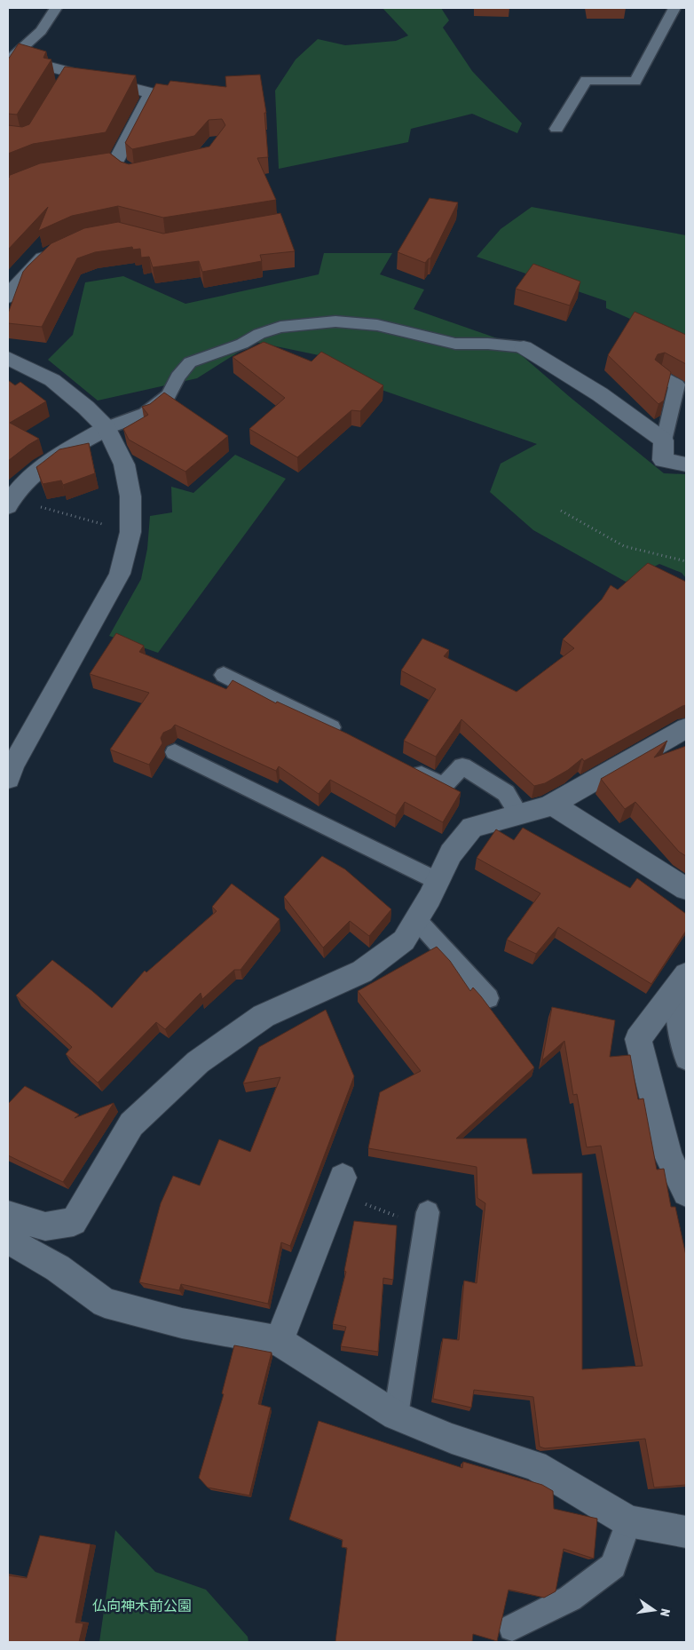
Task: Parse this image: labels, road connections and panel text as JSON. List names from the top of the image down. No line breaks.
{"parks":["仏向神木前公園"],"north":"right"}
